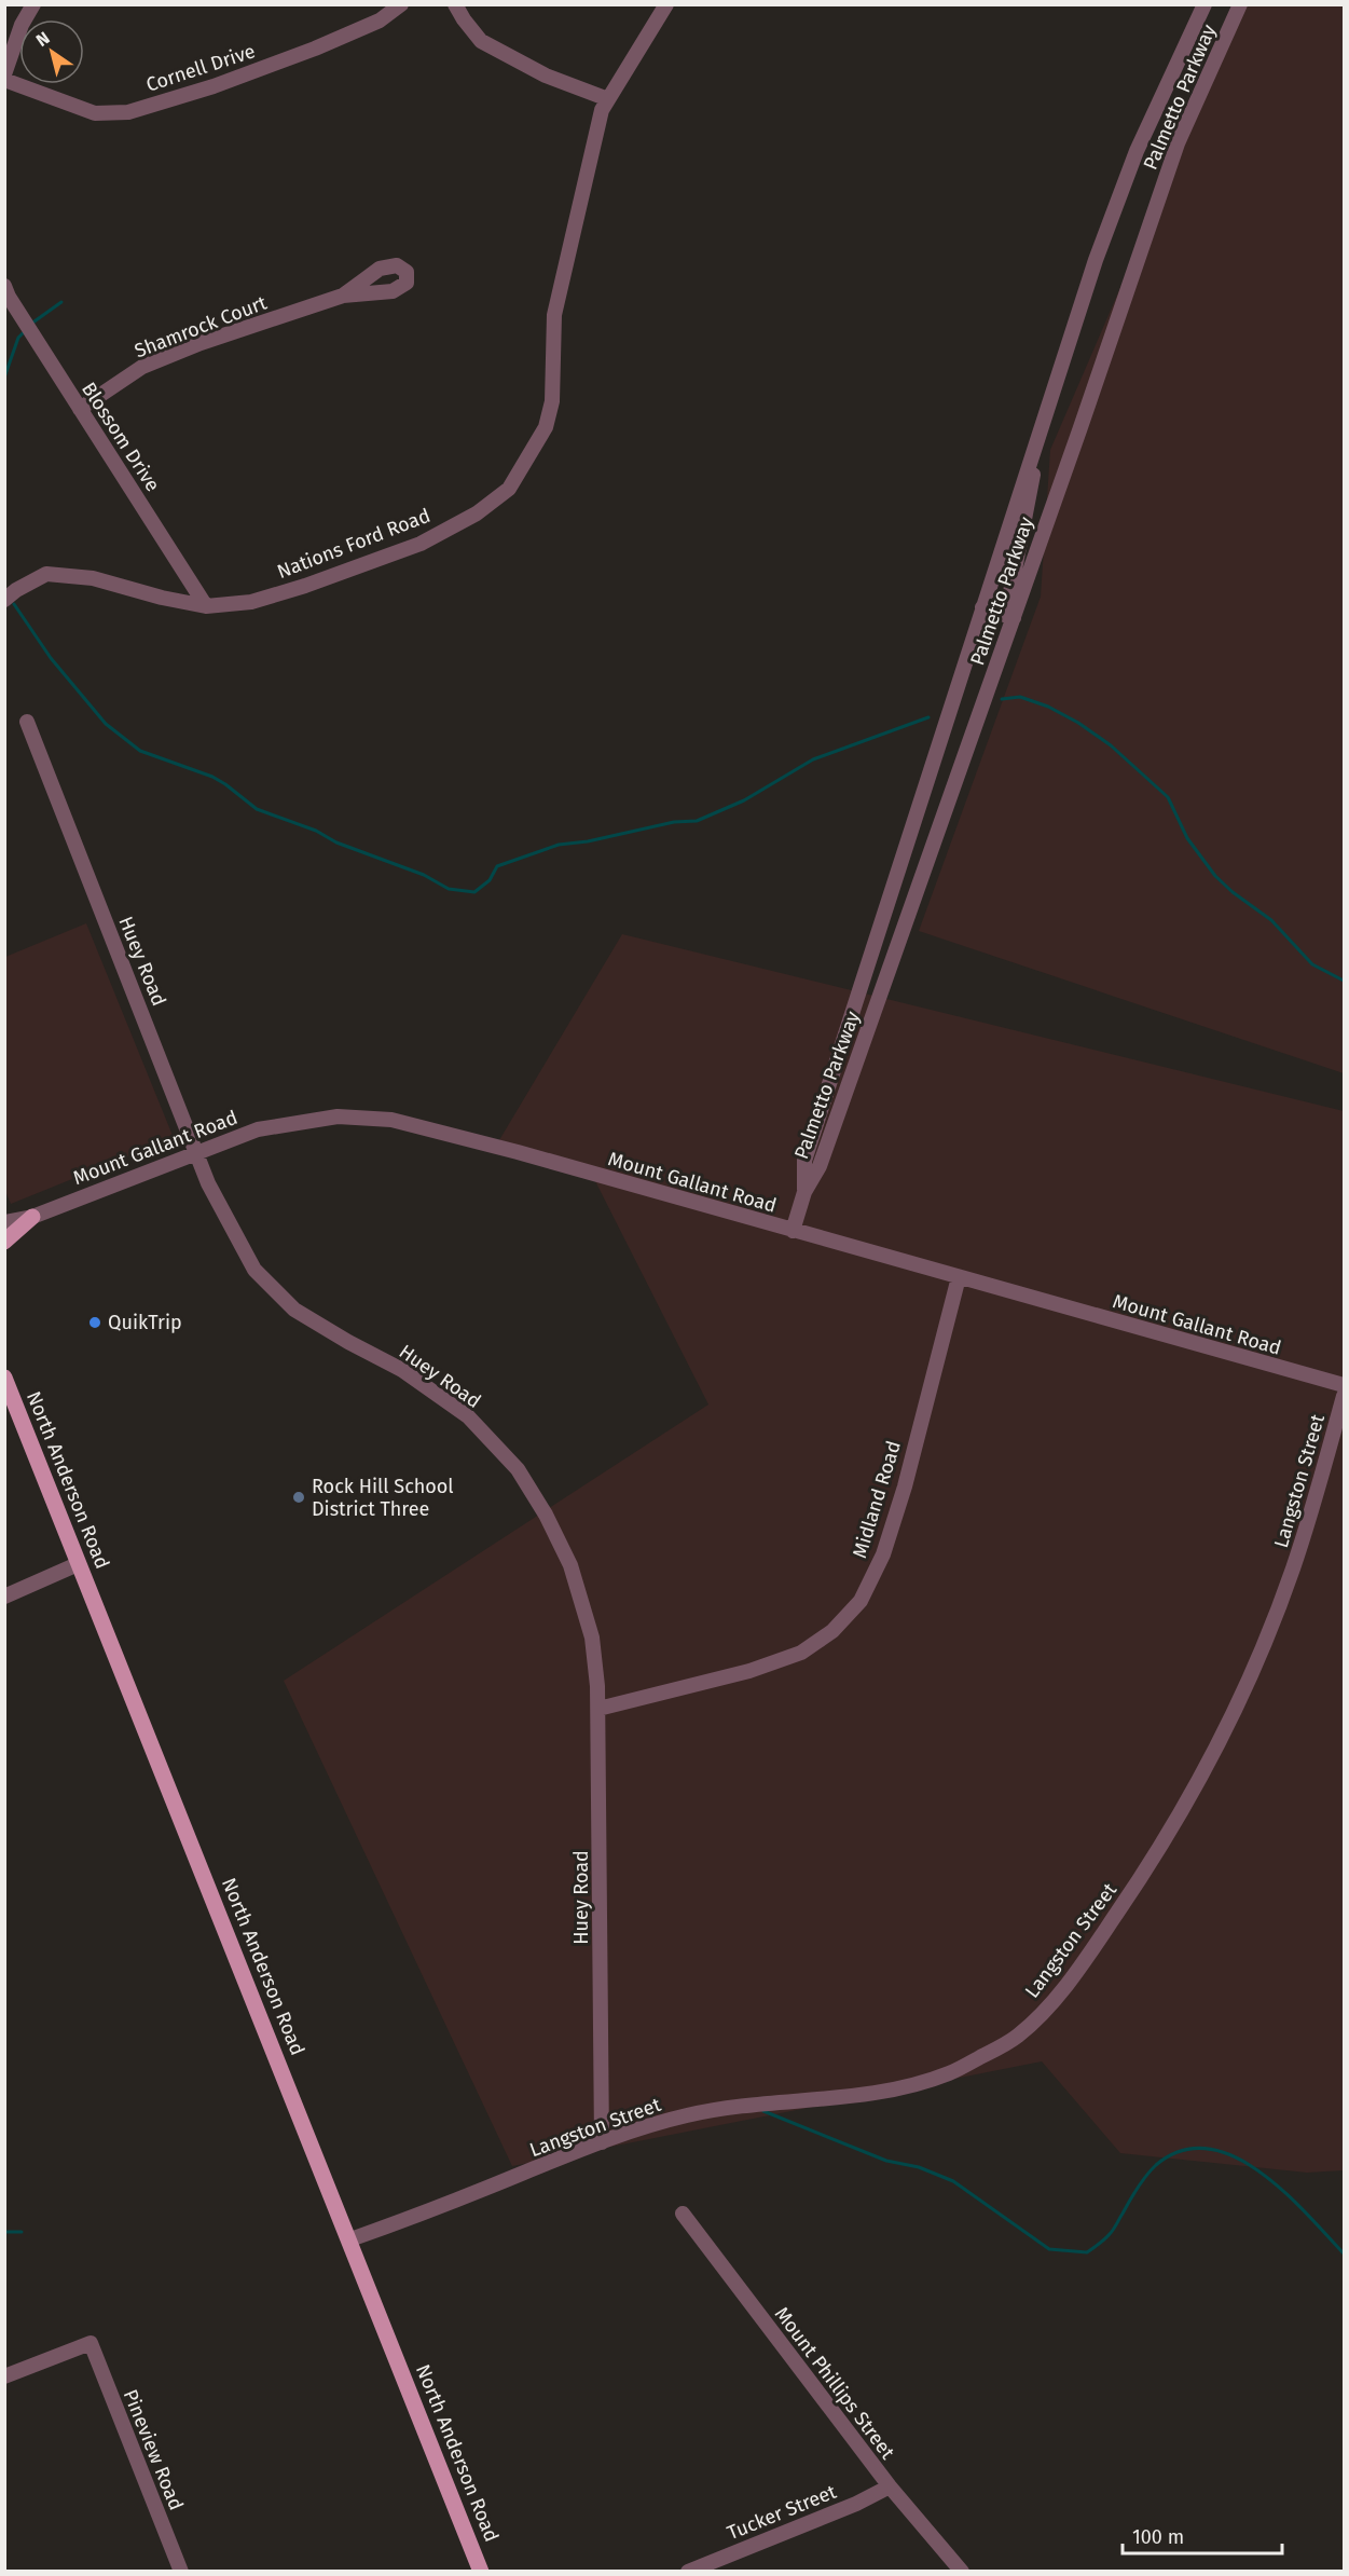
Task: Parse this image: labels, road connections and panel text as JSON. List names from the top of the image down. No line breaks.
{"streets":{"main road":["North Anderson Road"],"street":["Cornell Drive","Palmetto Parkway","Shamrock Court","Blossom Drive","Nations Ford Road","Huey Road","Mount Gallant Road","Langston Street","Midland Road","Mount Phillips Street","Pineview Road","Tucker Street"]},"crossings":[["Palmetto Parkway","Mount Gallant Road"],["Shamrock Court","Blossom Drive"],["Blossom Drive","Nations Ford Road"],["Huey Road","Mount Gallant Road"],["Huey Road","Langston Street"],["Huey Road","Midland Road"],["Mount Gallant Road","Midland Road"],["North Anderson Road","Langston Street"],["Mount Phillips Street","Tucker Street"]],"places":["QuikTrip","Rock Hill School District Three"],"scale_bar":"100 m","north":"top left"}
